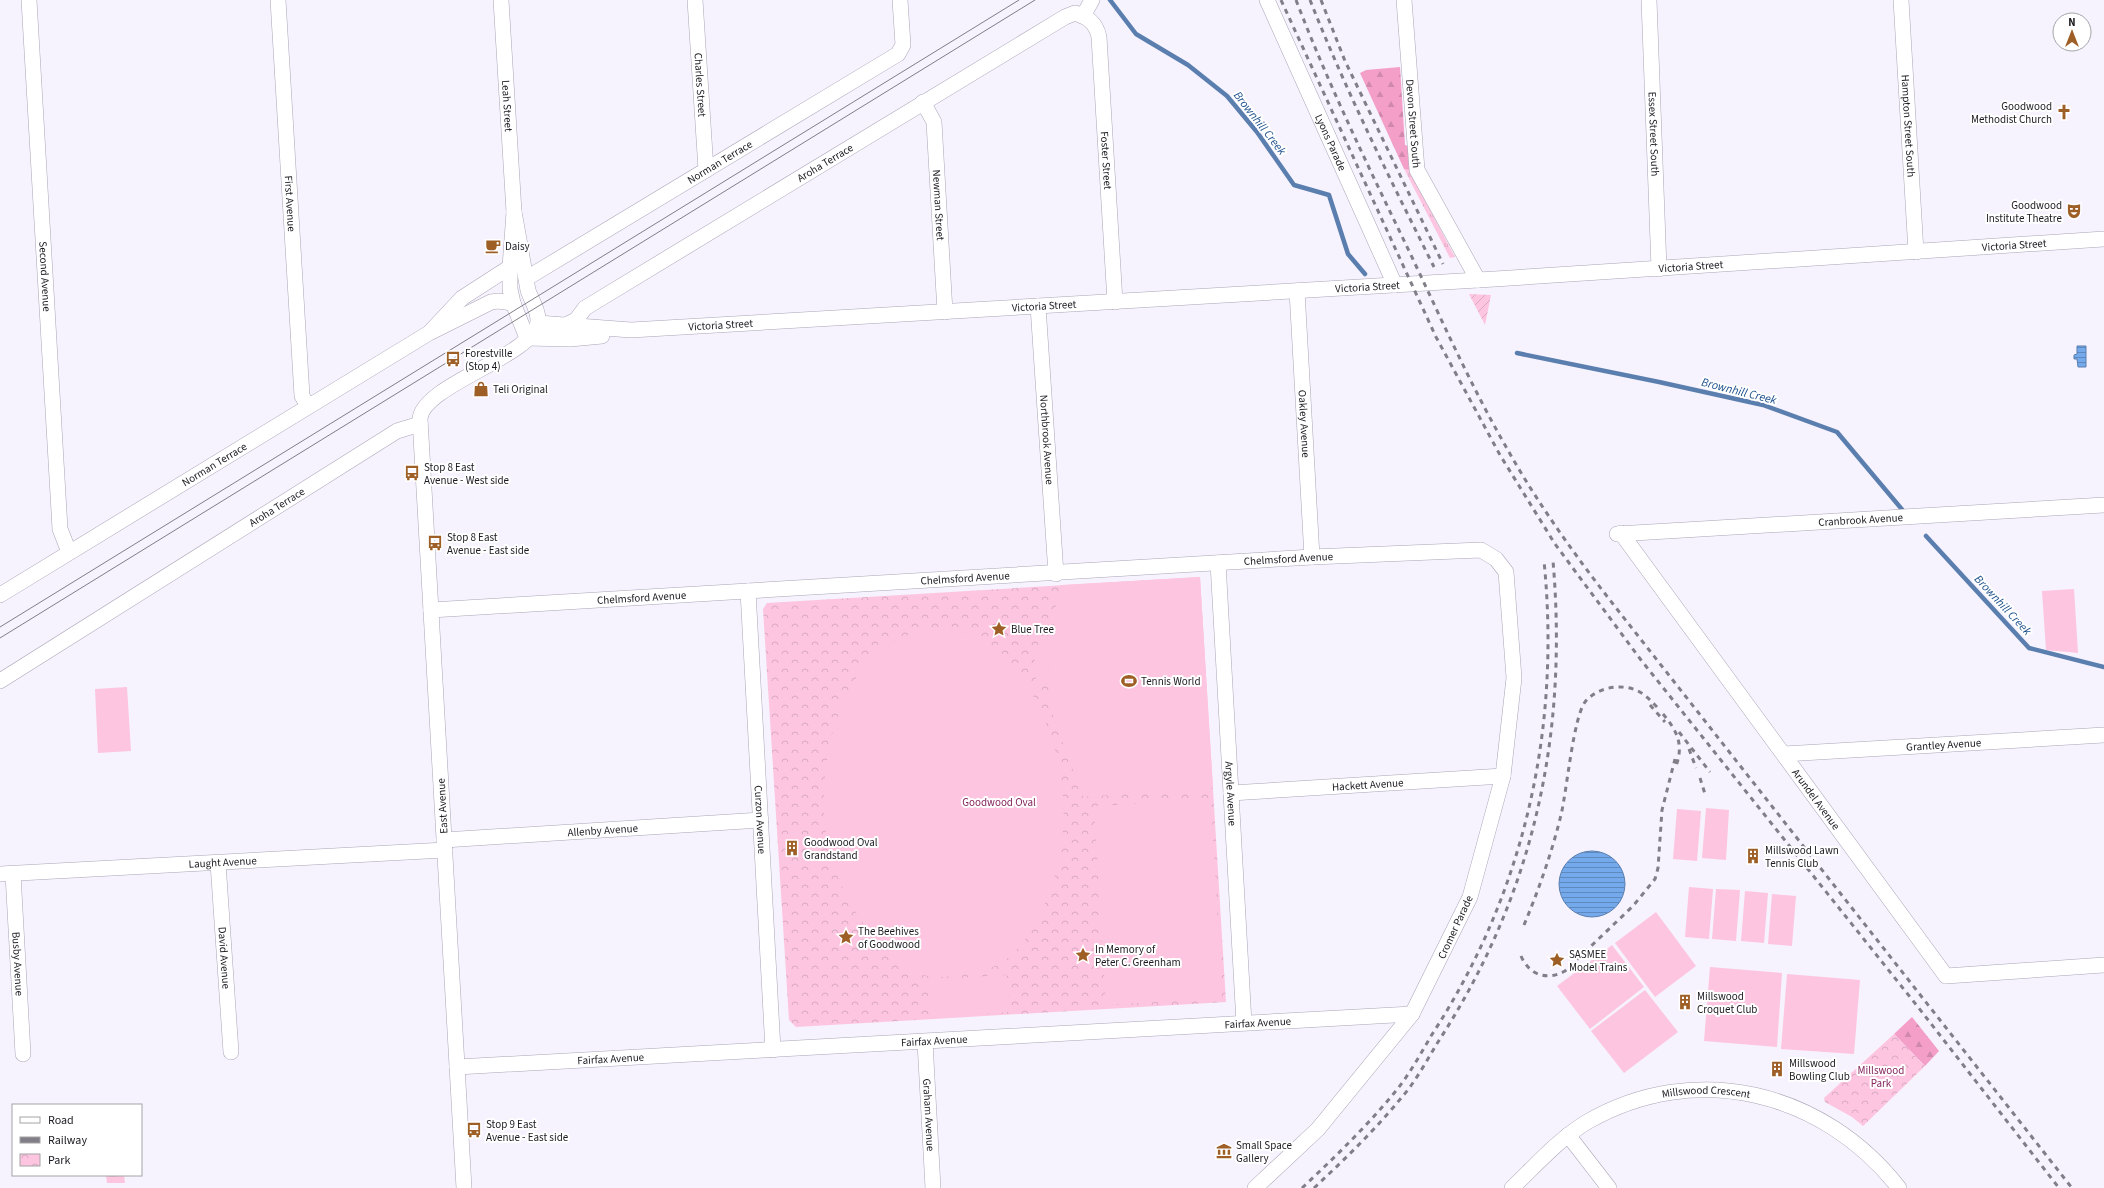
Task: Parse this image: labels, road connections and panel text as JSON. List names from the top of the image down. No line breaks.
{"streets":{"street":["Charles Street","Leah Street","Devon Street South","Hampton Street South","Essex Street South","Lyons Parade","Foster Street","Norman Terrace","Aroha Terrace","First Avenue","Newman Street","Victoria Street","Second Avenue","Oakley Avenue","Northbrook Avenue","Cranbrook Avenue","Chelmsford Avenue","Grantley Avenue","Hackett Avenue","Argyle Avenue","Arundel Avenue","East Avenue","Curzon Avenue","Allenby Avenue","Laught Avenue","Cromer Parade","David Avenue","Busby Avenue","Fairfax Avenue","Millswood Crescent","Graham Avenue"]},"crossings":[["Charles Street","Norman Terrace"],["Leah Street","Norman Terrace"],["Leah Street","Victoria Street"],["Devon Street South","Victoria Street"],["Hampton Street South","Victoria Street"],["Essex Street South","Victoria Street"],["Lyons Parade","Victoria Street"],["Foster Street","Aroha Terrace"],["Foster Street","Victoria Street"],["Norman Terrace","First Avenue"],["Norman Terrace","Second Avenue"],["Aroha Terrace","Newman Street"],["Aroha Terrace","Victoria Street"],["Aroha Terrace","East Avenue"],["Newman Street","Victoria Street"],["Victoria Street","Oakley Avenue"],["Victoria Street","Northbrook Avenue"],["Oakley Avenue","Chelmsford Avenue"],["Northbrook Avenue","Chelmsford Avenue"],["Cranbrook Avenue","Arundel Avenue"],["Chelmsford Avenue","Argyle Avenue"],["Chelmsford Avenue","East Avenue"],["Chelmsford Avenue","Curzon Avenue"],["Chelmsford Avenue","Cromer Parade"],["Grantley Avenue","Arundel Avenue"],["Hackett Avenue","Argyle Avenue"],["Hackett Avenue","Cromer Parade"],["Argyle Avenue","Fairfax Avenue"],["East Avenue","Allenby Avenue"],["East Avenue","Laught Avenue"],["East Avenue","Fairfax Avenue"],["Curzon Avenue","Allenby Avenue"],["Curzon Avenue","Fairfax Avenue"],["Allenby Avenue","Laught Avenue"],["Laught Avenue","David Avenue"],["Laught Avenue","Busby Avenue"],["Cromer Parade","Fairfax Avenue"],["Fairfax Avenue","Graham Avenue"]],"water":["Brownhill Creek"],"parks":["Goodwood Oval","Millswood Park"],"places":{"church":["Goodwood Methodist Church"],"theatre":["Goodwood Institute Theatre"],"cafe":["Daisy"],"bus stop":["Forestville (Stop 4)","Stop 8 East Avenue - West side","Stop 8 East Avenue - East side","Stop 9 East Avenue - East side"],"shop":["Teli Original"],"place":["Blue Tree","The Beehives of Goodwood","In Memory of Peter C. Greenham","SASMEE Model Trains"],"sports":["Tennis World"],"building":["Goodwood Oval Grandstand","Millswood Lawn Tennis Club","Millswood Croquet Club","Millswood Bowling Club"],"museum":["Small Space Gallery"]},"legend":["Road","Railway","Park"],"north":"top"}
